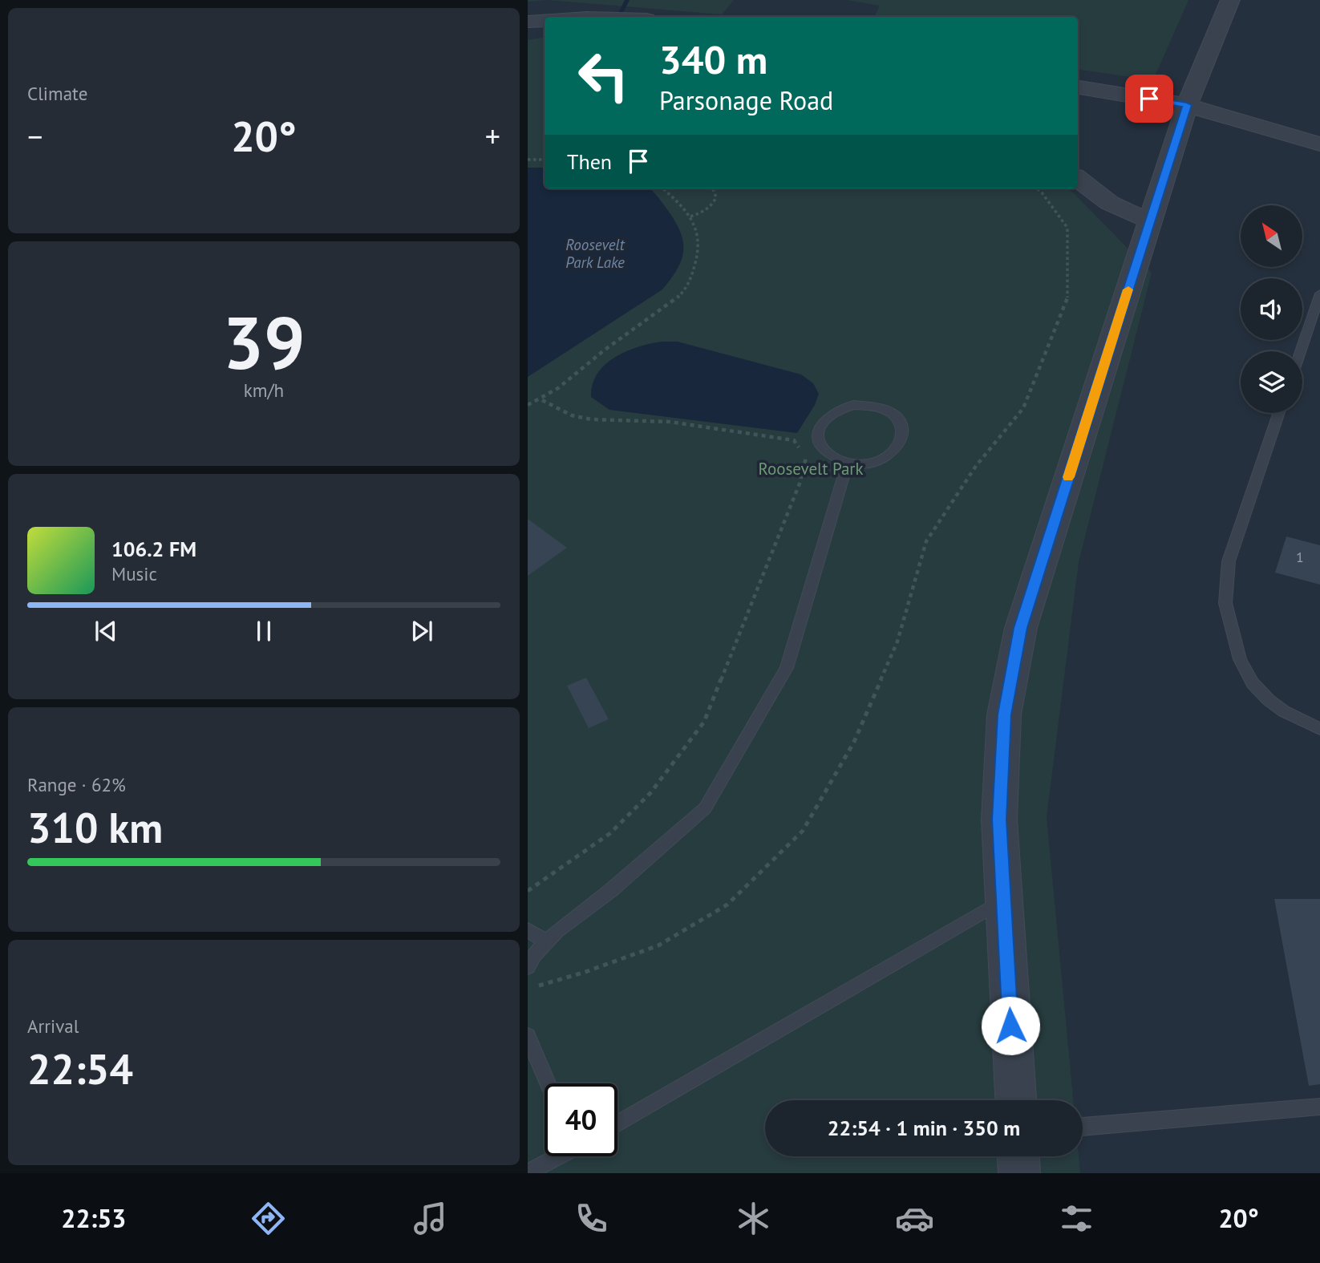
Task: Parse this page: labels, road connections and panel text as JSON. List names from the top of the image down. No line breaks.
{"water":["Roosevelt Park Lake"],"parks":["Roosevelt Park"],"house_numbers":["1"],"north":"top left","page":{"tile":["Climate",["39","km/h"],["Range · 62%","310 km"],["Arrival","22:54"]],"turn":["340 m","Parsonage Road"],"heat":["−","20°","+"],"then":"Then","song":["106.2 FM","Music"],"limit":"40","trip":"22:54 · 1 min · 350 m","tabs":["22:53","20°"]}}
